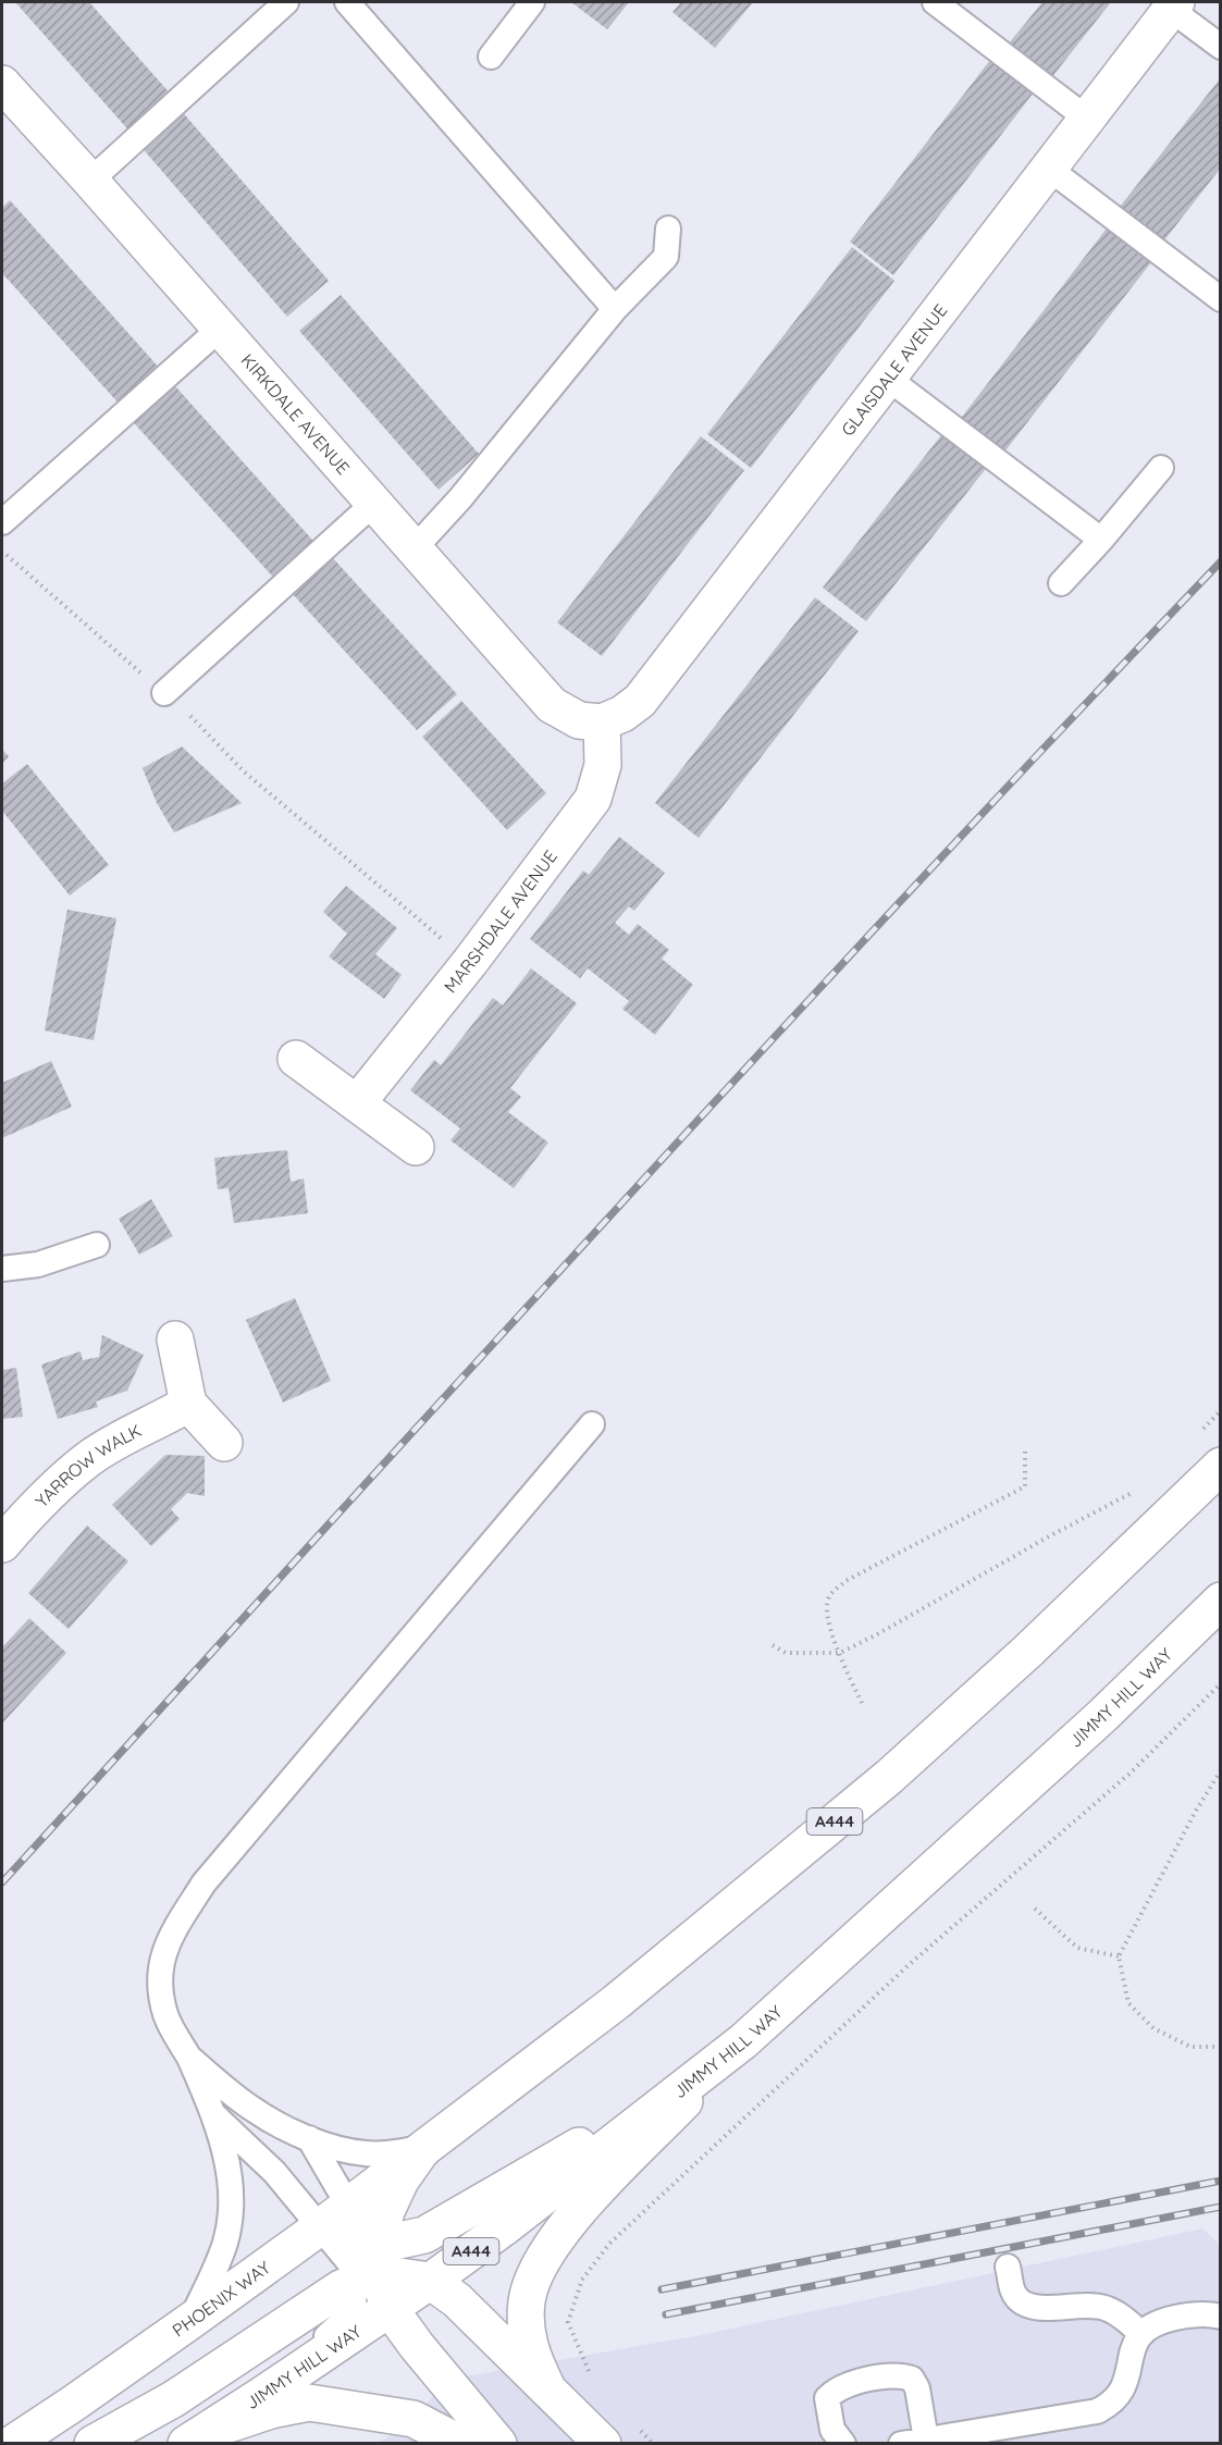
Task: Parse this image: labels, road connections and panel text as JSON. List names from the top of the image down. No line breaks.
{"streets":{"main road":["GLAISDALE AVENUE","KIRKDALE AVENUE","MARSHDALE AVENUE","YARROW WALK","JIMMY HILL WAY","A444","PHOENIX WAY"]},"crossings":[["GLAISDALE AVENUE","KIRKDALE AVENUE"],["GLAISDALE AVENUE","MARSHDALE AVENUE"],["KIRKDALE AVENUE","MARSHDALE AVENUE"],["A444","PHOENIX WAY"]]}
